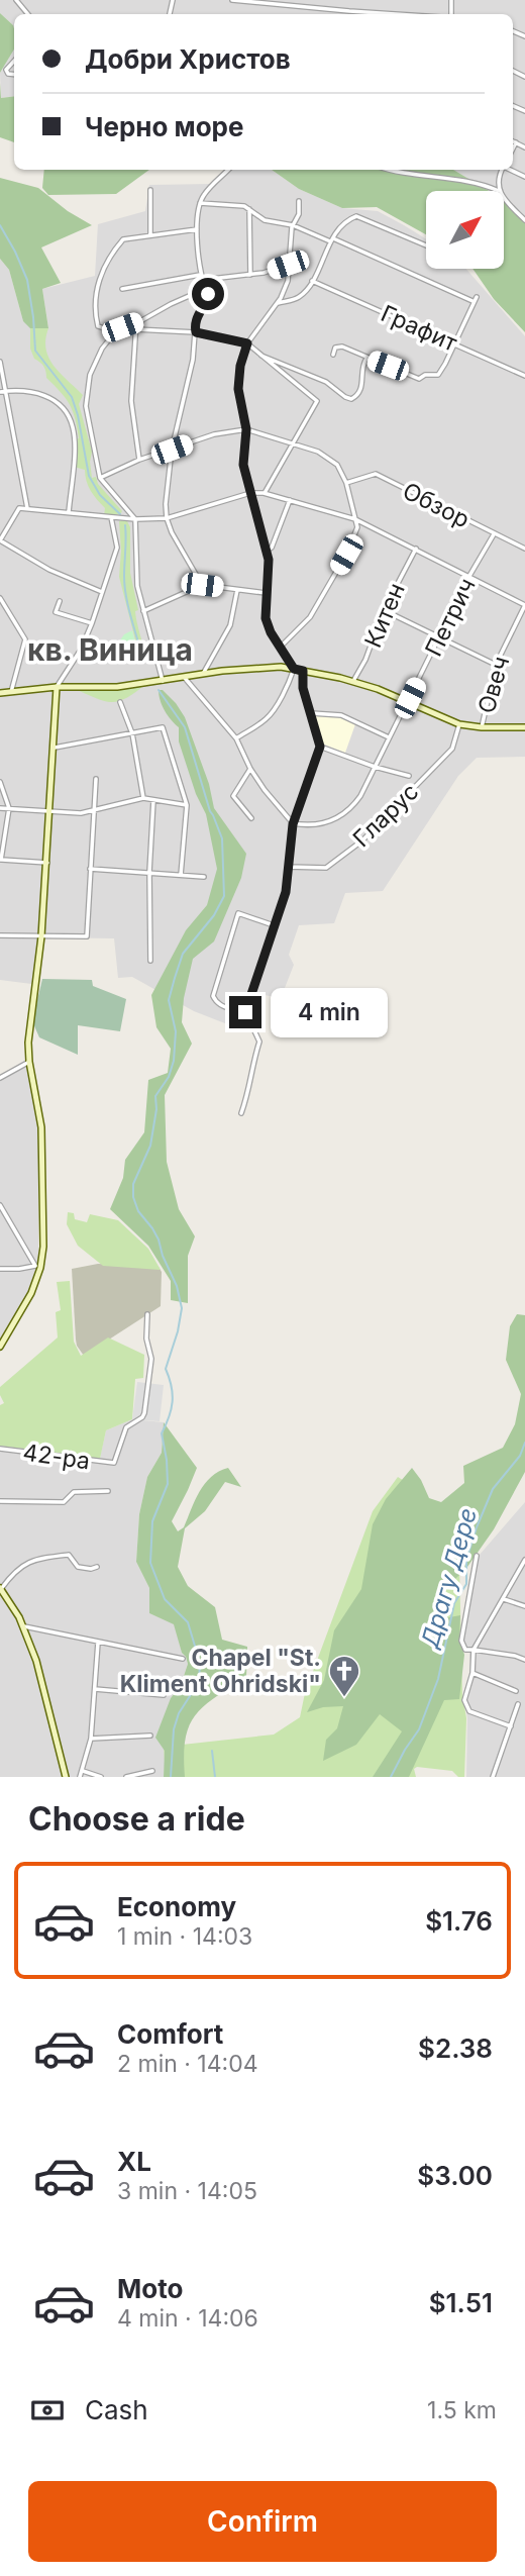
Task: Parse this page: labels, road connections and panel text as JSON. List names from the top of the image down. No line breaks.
{"streets":{"street":["Графит","Обзор","Китен","Петрич","Овеч","Гларус","42-ра"]},"crossings":[["Обзор","Петрич"]],"districts":["кв. Виница"],"water":["Драгу Дере"],"places":{"church":["Chapel \"St. Kliment Ohridski\""]},"north":"top right","page":{"banner":["Добри Христов","Черно море"],"bubble":"4 min","heading":"Choose a ride","list":[{"name":"Economy","note":"1 min · 14:03","value":"$1.76"},{"name":"Comfort","note":"2 min · 14:04","value":"$2.38"},{"name":"XL","note":"3 min · 14:05","value":"$3.00"},{"name":"Moto","note":"4 min · 14:06","value":"$1.51"}],"pay":["Cash","1.5 km"],"buttons":"Confirm"}}
